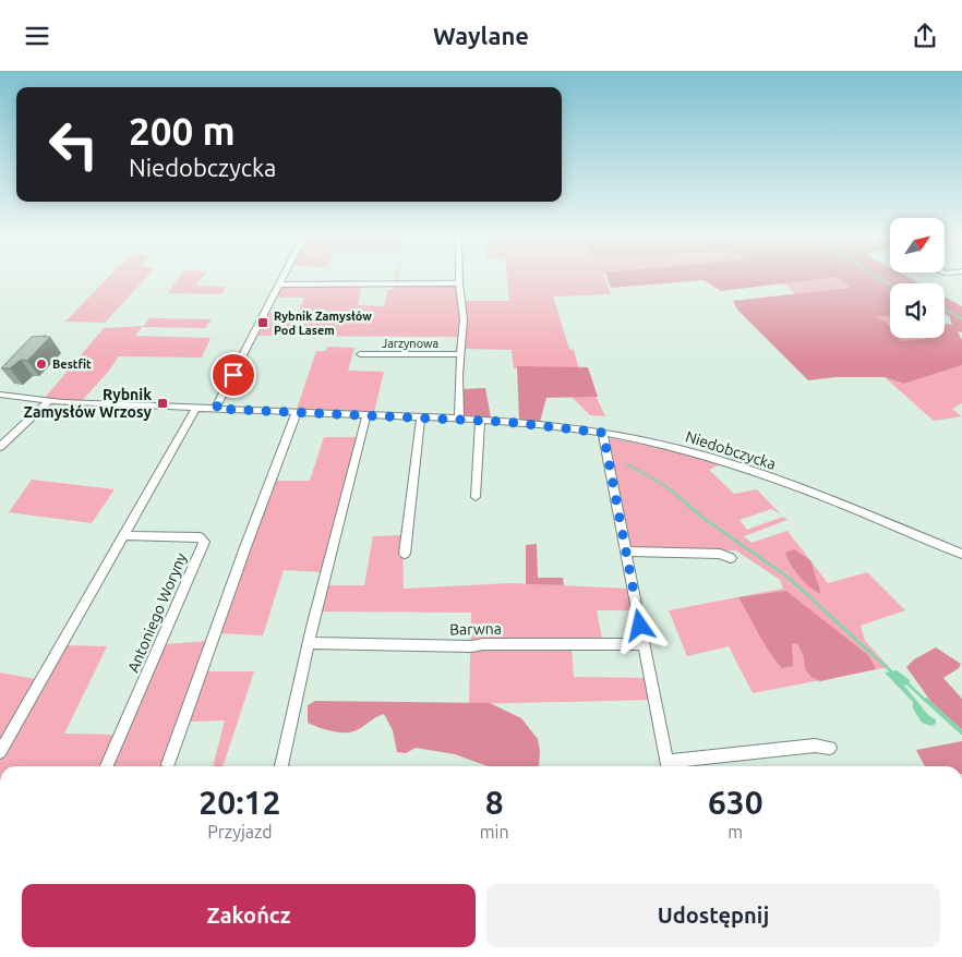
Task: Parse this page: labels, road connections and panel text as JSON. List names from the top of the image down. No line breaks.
{"streets":{"street":["Jarzynowa","Niedobczycka","Antoniego Woryny","Barwna"]},"crossings":[["Jarzynowa","Niedobczycka"]],"places":{"transit":["Rybnik Zamysłów Pod Lasem","Rybnik Zamysłów Wrzosy"],"other":["Bestfit"]},"north":"top right","page":{"header":"Waylane","turn":["200 m","Niedobczycka"],"eta":["20:12","Przyjazd","8","min","630","m"],"buttons":["Zakończ","Udostępnij"]}}
